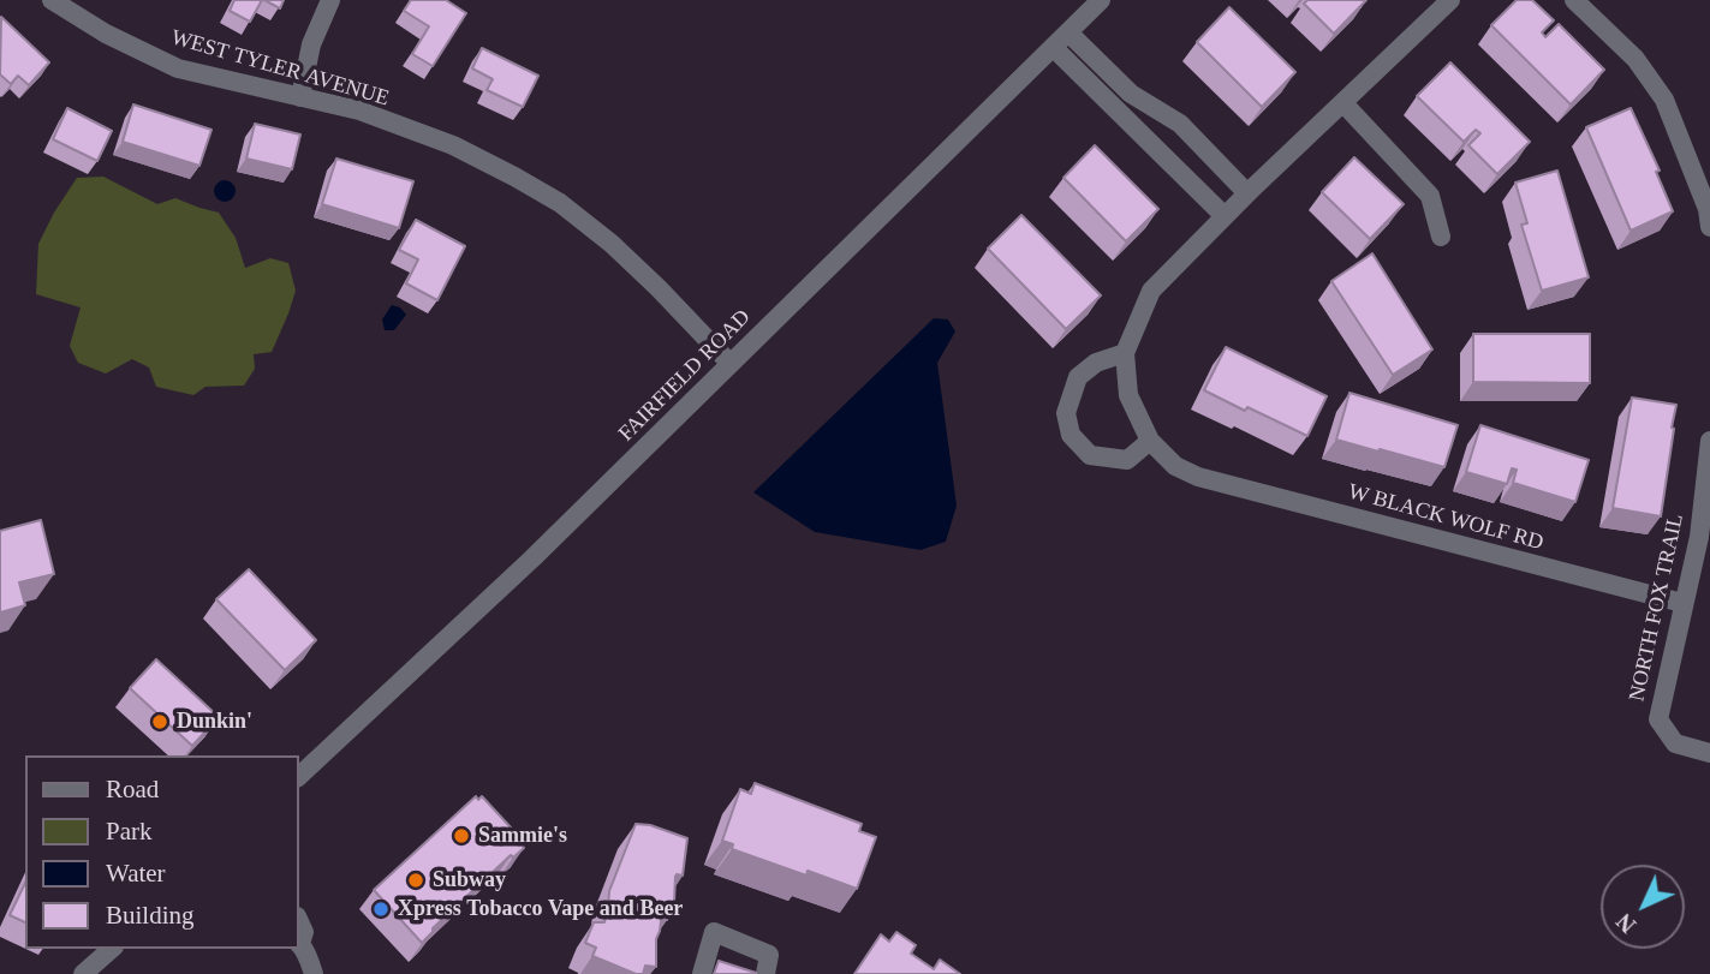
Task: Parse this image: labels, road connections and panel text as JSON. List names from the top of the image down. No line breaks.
{"streets":{"street":["WEST TYLER AVENUE","FAIRFIELD ROAD","W BLACK WOLF RD","NORTH FOX TRAIL"]},"crossings":[["WEST TYLER AVENUE","FAIRFIELD ROAD"],["W BLACK WOLF RD","NORTH FOX TRAIL"]],"places":["Dunkin'","Sammie's","Subway","Xpress Tobacco Vape and Beer"],"legend":["Road","Park","Water","Building"],"north":"bottom left"}
